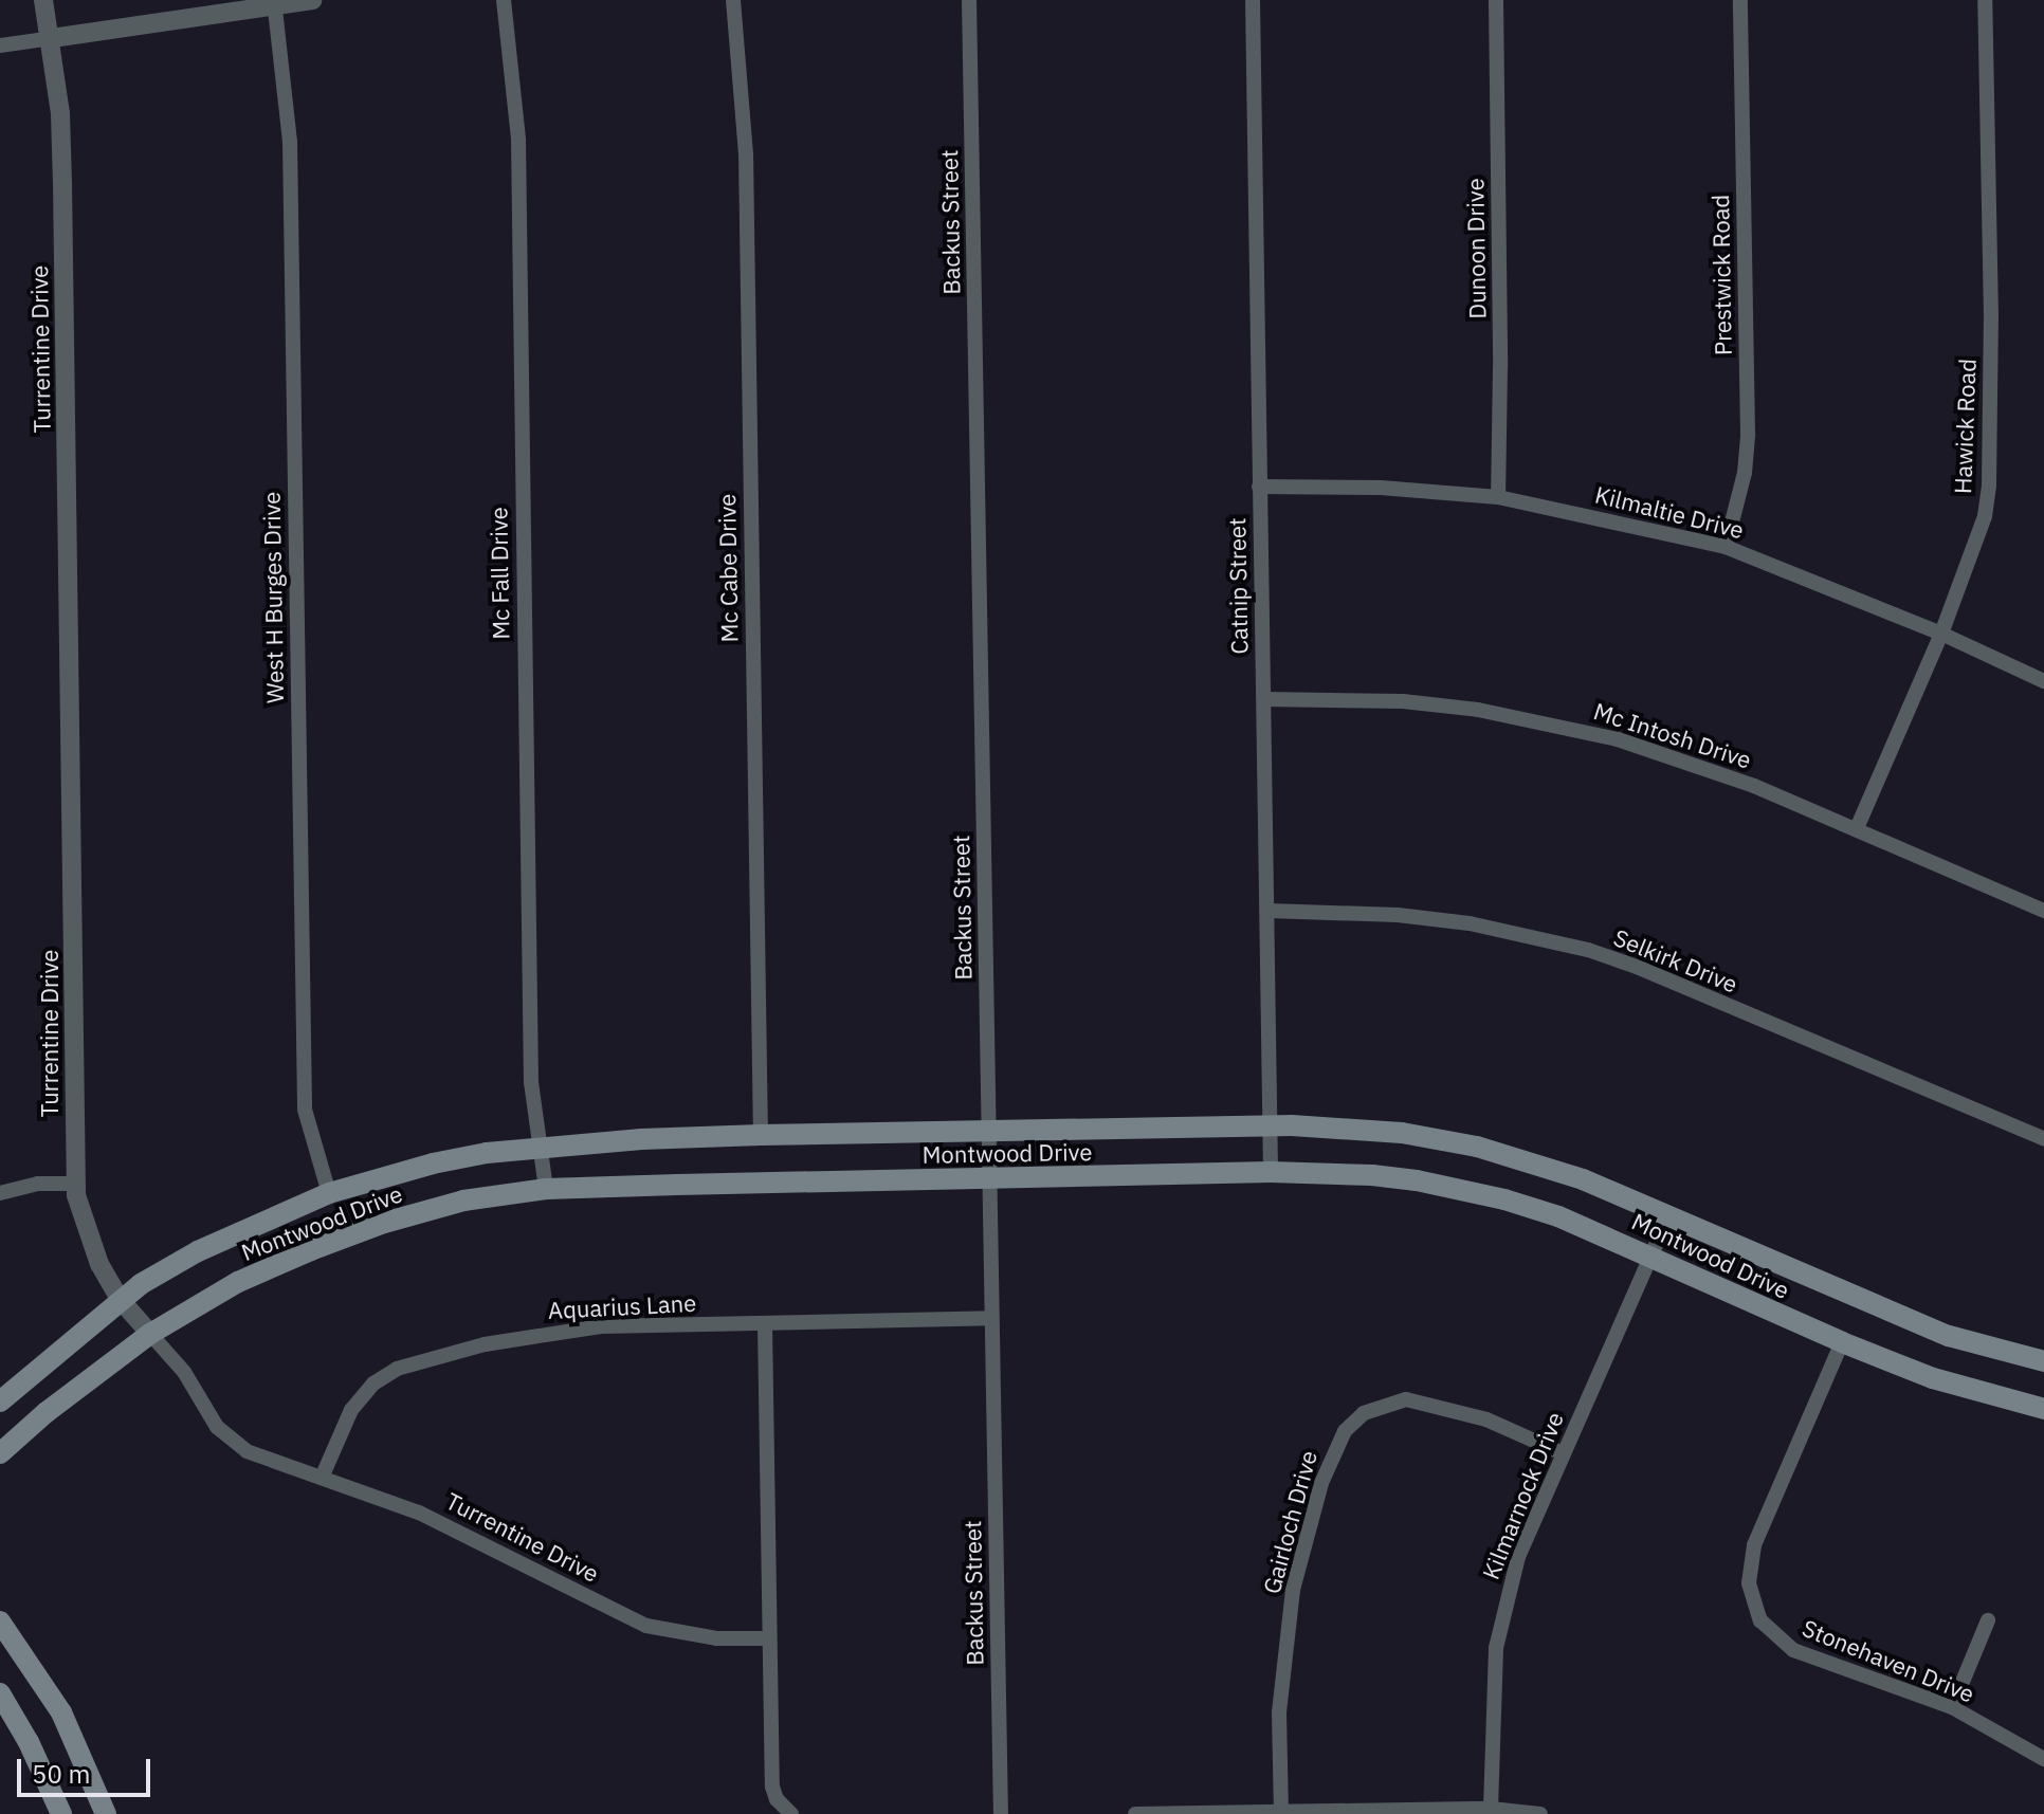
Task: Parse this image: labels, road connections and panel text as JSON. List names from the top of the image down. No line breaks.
{"streets":{"main road":["Montwood Drive"],"street":["Backus Street","Dunoon Drive","Prestwick Road","Turrentine Drive","Hawick Road","Kilmaltie Drive","Mc Cabe Drive","Mc Fall Drive","Catnip Street","West H Burges Drive","Mc Intosh Drive","Selkirk Drive","Aquarius Lane","Kilmarnock Drive","Gairloch Drive","Stonehaven Drive"]},"crossings":[["Backus Street","Montwood Drive"],["Backus Street","Aquarius Lane"],["Dunoon Drive","Kilmaltie Drive"],["Prestwick Road","Kilmaltie Drive"],["Turrentine Drive","Montwood Drive"],["Turrentine Drive","Aquarius Lane"],["Hawick Road","Kilmaltie Drive"],["Hawick Road","Mc Intosh Drive"],["Kilmaltie Drive","Catnip Street"],["Mc Cabe Drive","Montwood Drive"],["Mc Fall Drive","Montwood Drive"],["Catnip Street","Mc Intosh Drive"],["Catnip Street","Selkirk Drive"],["Catnip Street","Montwood Drive"],["West H Burges Drive","Montwood Drive"],["Montwood Drive","Kilmarnock Drive"],["Montwood Drive","Stonehaven Drive"],["Kilmarnock Drive","Gairloch Drive"]],"scale_bar":"50 m"}
